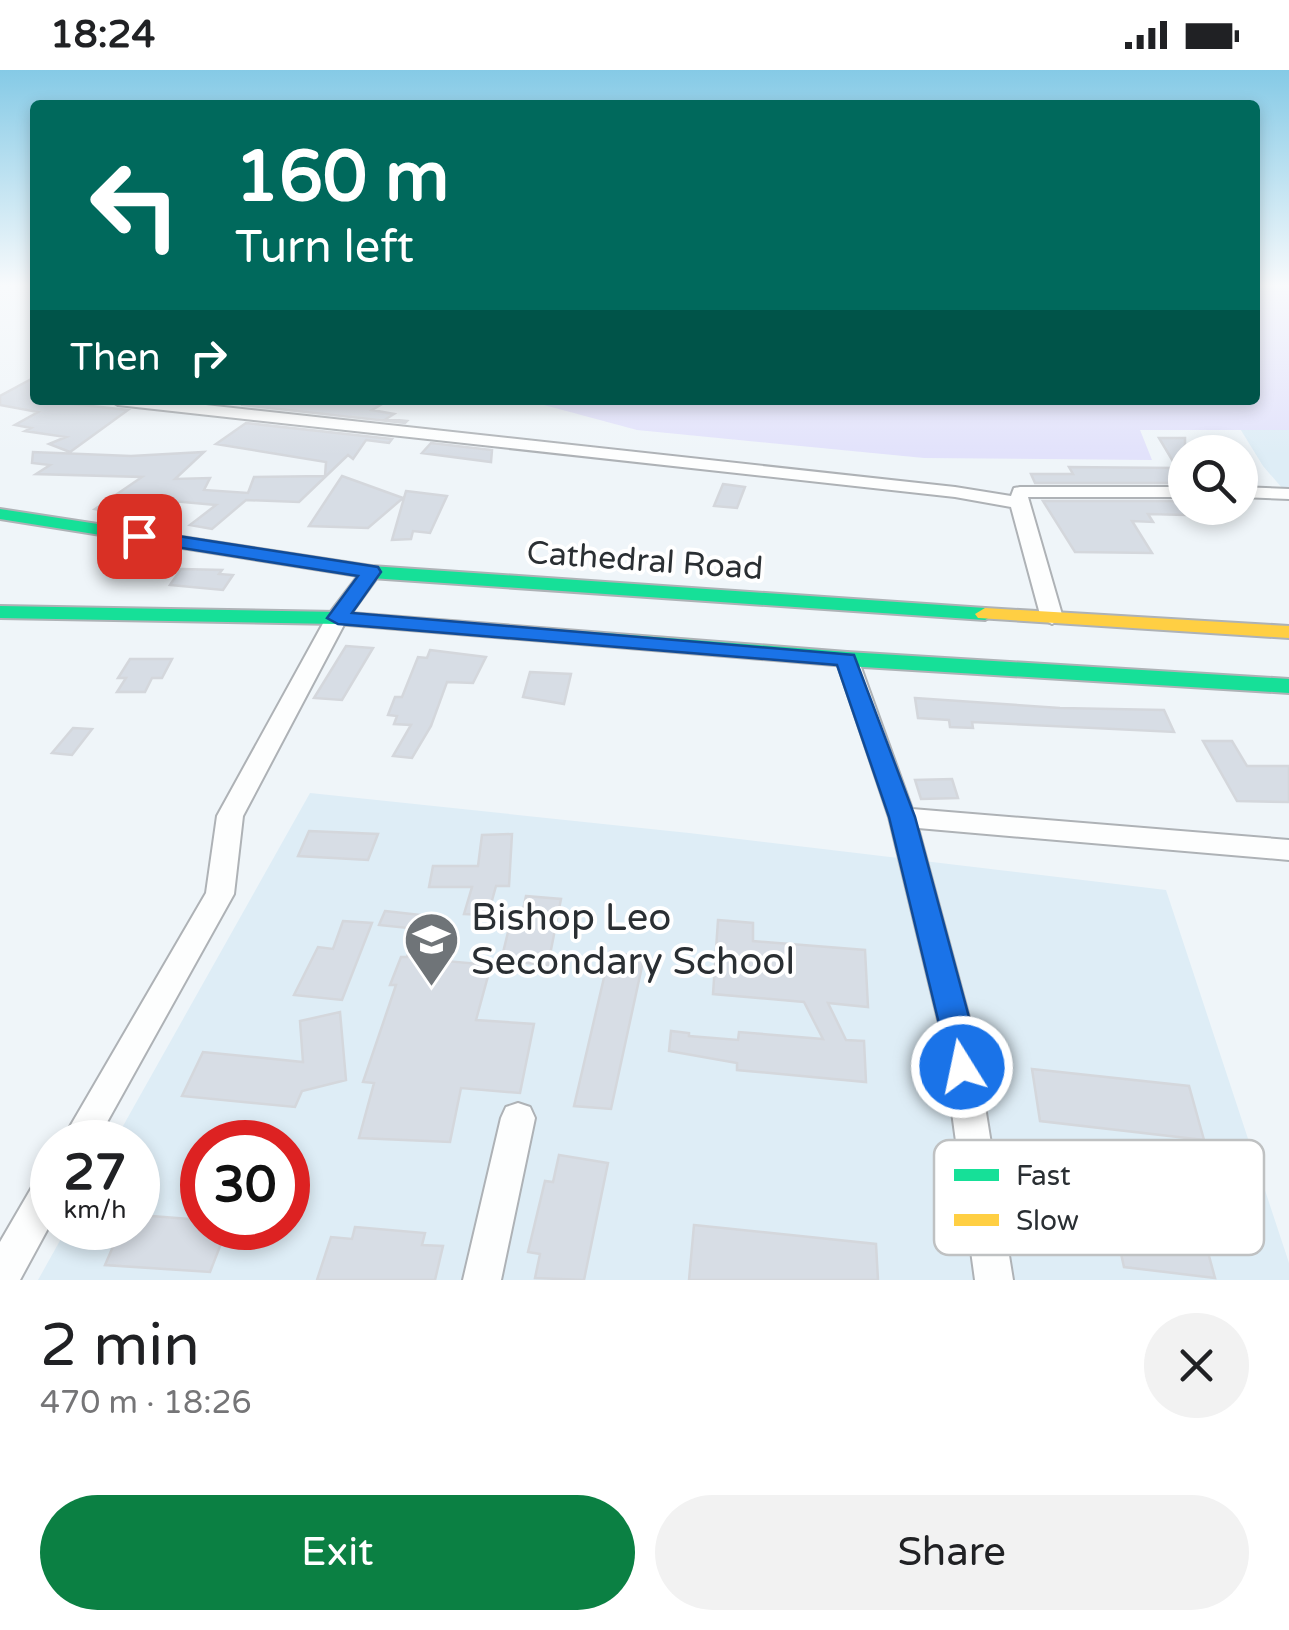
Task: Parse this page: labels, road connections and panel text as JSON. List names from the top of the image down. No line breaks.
{"streets":{"main road":["Cathedral Road"]},"places":{"school or university":["Bishop Leo Secondary School"]},"legend":["Fast","Slow"],"page":{"status":"18:24","turn":["160 m","Turn left"],"then":"Then","speed":"27 km/h","limit":"30","heading":["2 min","470 m · 18:26"],"buttons":["Exit","Share"]}}
